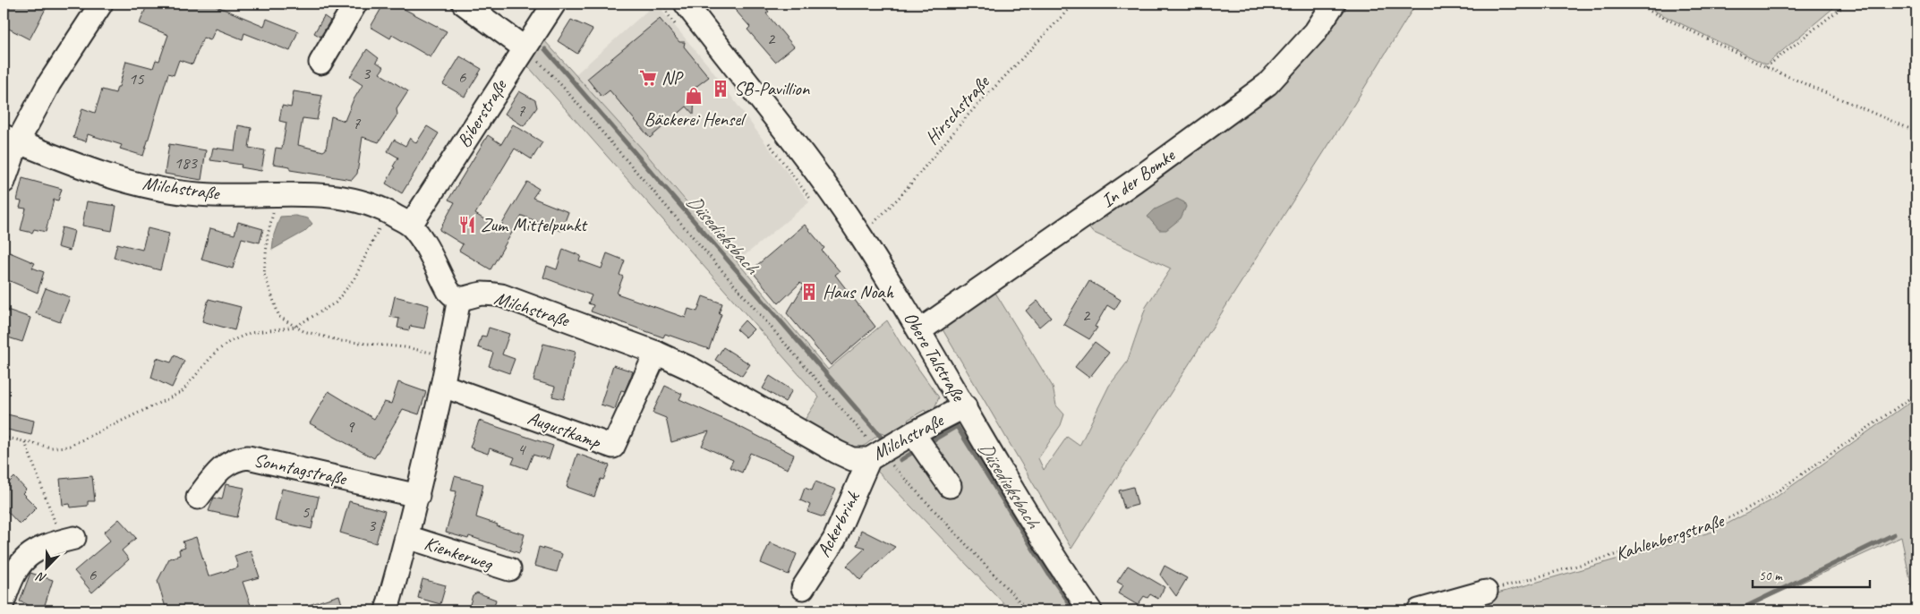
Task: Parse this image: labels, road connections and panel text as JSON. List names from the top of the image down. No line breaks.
{"streets":{"street":["Biberstraße","In der Bomke","Milchstraße","Obere Talstraße","Augustkamp","Sonntagstraße","Ackerbrink","Kienkerweg"],"path":["Hirschstraße","Kahlenbergstraße"]},"crossings":[["Hirschstraße","Obere Talstraße"],["Biberstraße","Milchstraße"],["In der Bomke","Obere Talstraße"],["Milchstraße","Obere Talstraße"],["Milchstraße","Augustkamp"],["Milchstraße","Ackerbrink"]],"water":["Düsedieksbach"],"places":{"supermarket":["NP"],"building":["SB-Pavillion","Haus Noah"],"shop":["Bäckerei Hensel"],"restaurant":["Zum Mittelpunkt"]},"house_numbers":["2","3","6","15","7","7","183","2","9","4","5","3","6"],"scale_bar":"50 m","north":"bottom left"}
